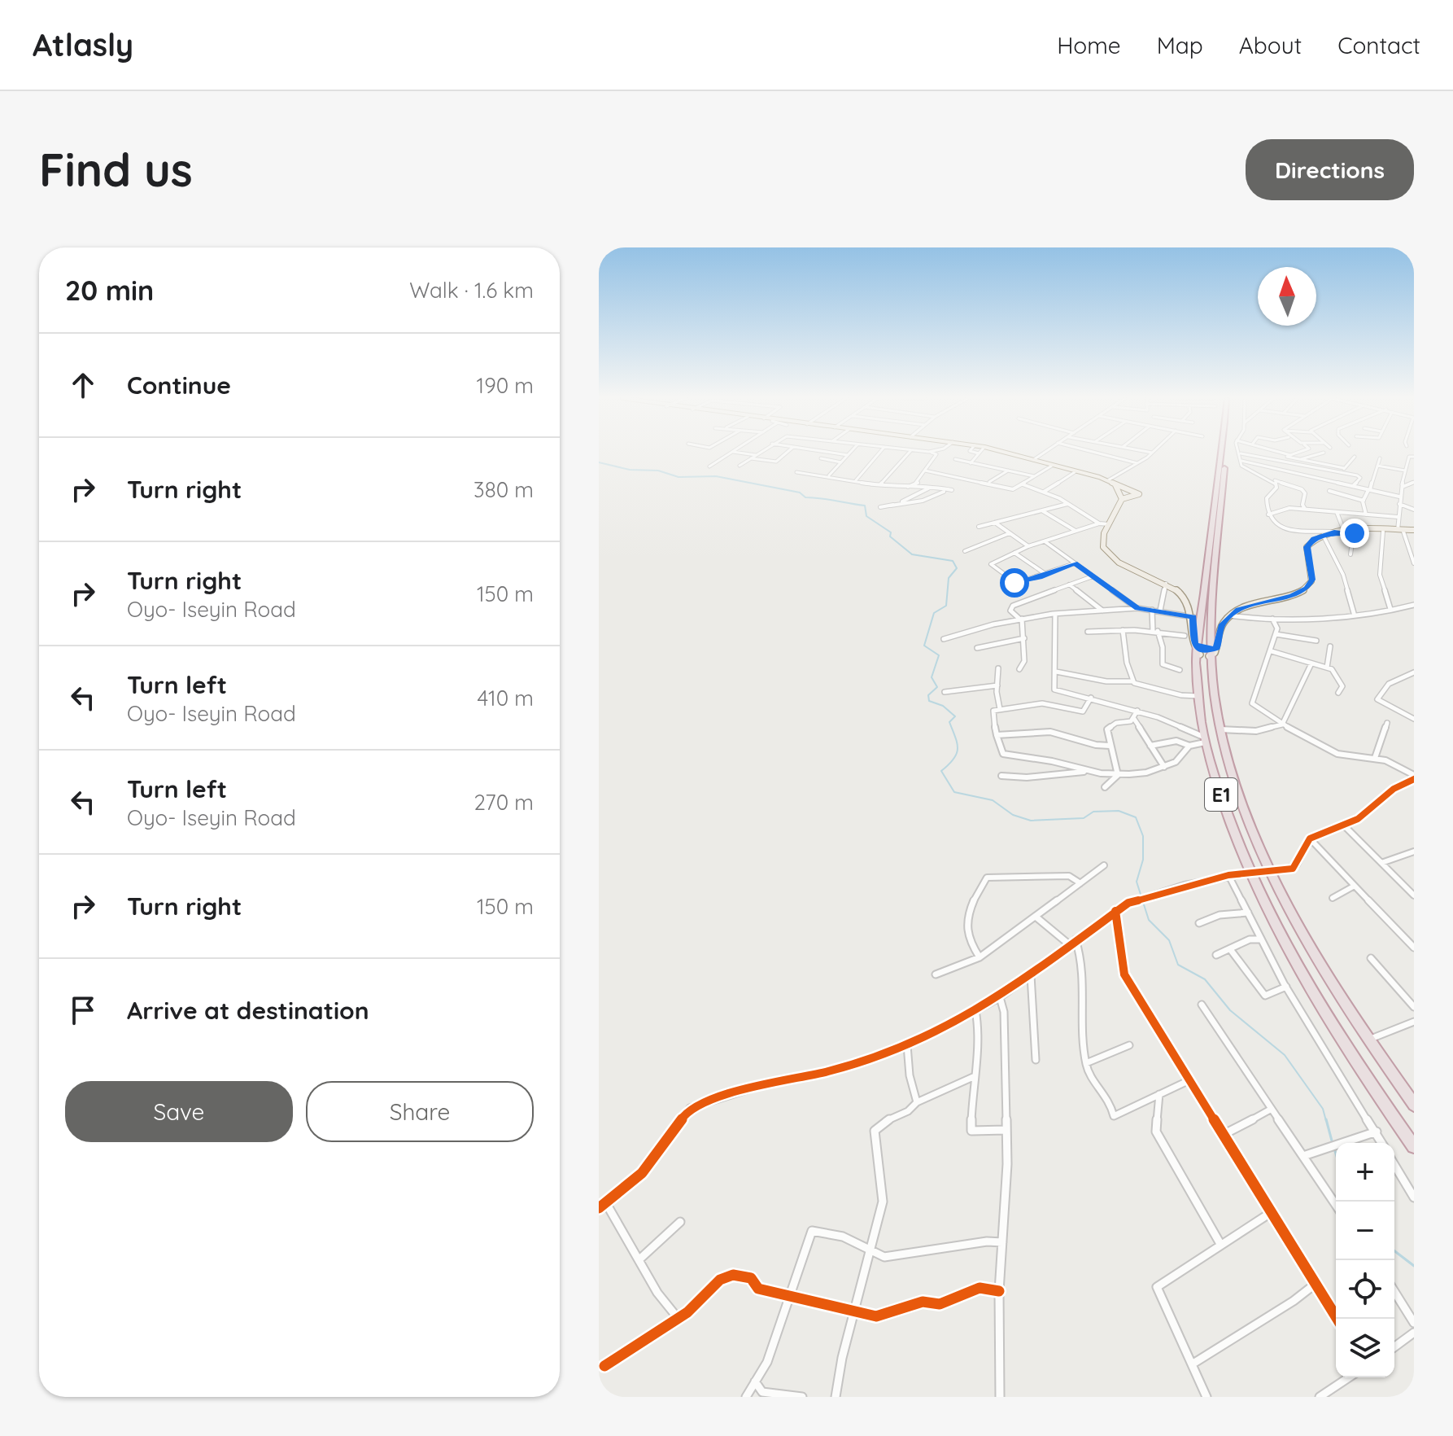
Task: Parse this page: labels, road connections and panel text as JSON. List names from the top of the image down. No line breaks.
{"streets":{"highway":["E1"]},"north":"top","page":{"header":"Atlasly","nav":["Home","Map","About","Contact"],"buttons":["Directions",["Save","Share"]],"title":"Find us","heading":["20 min","Walk · 1.6 km"],"list":[["Continue","190 m"],["Turn right","380 m"],["Turn right","Oyo- Iseyin Road","150 m"],["Turn left","Oyo- Iseyin Road","410 m"],["Turn left","Oyo- Iseyin Road","270 m"],["Turn right","150 m"],"Arrive at destination"],"map_buttons":["+","−"]}}
